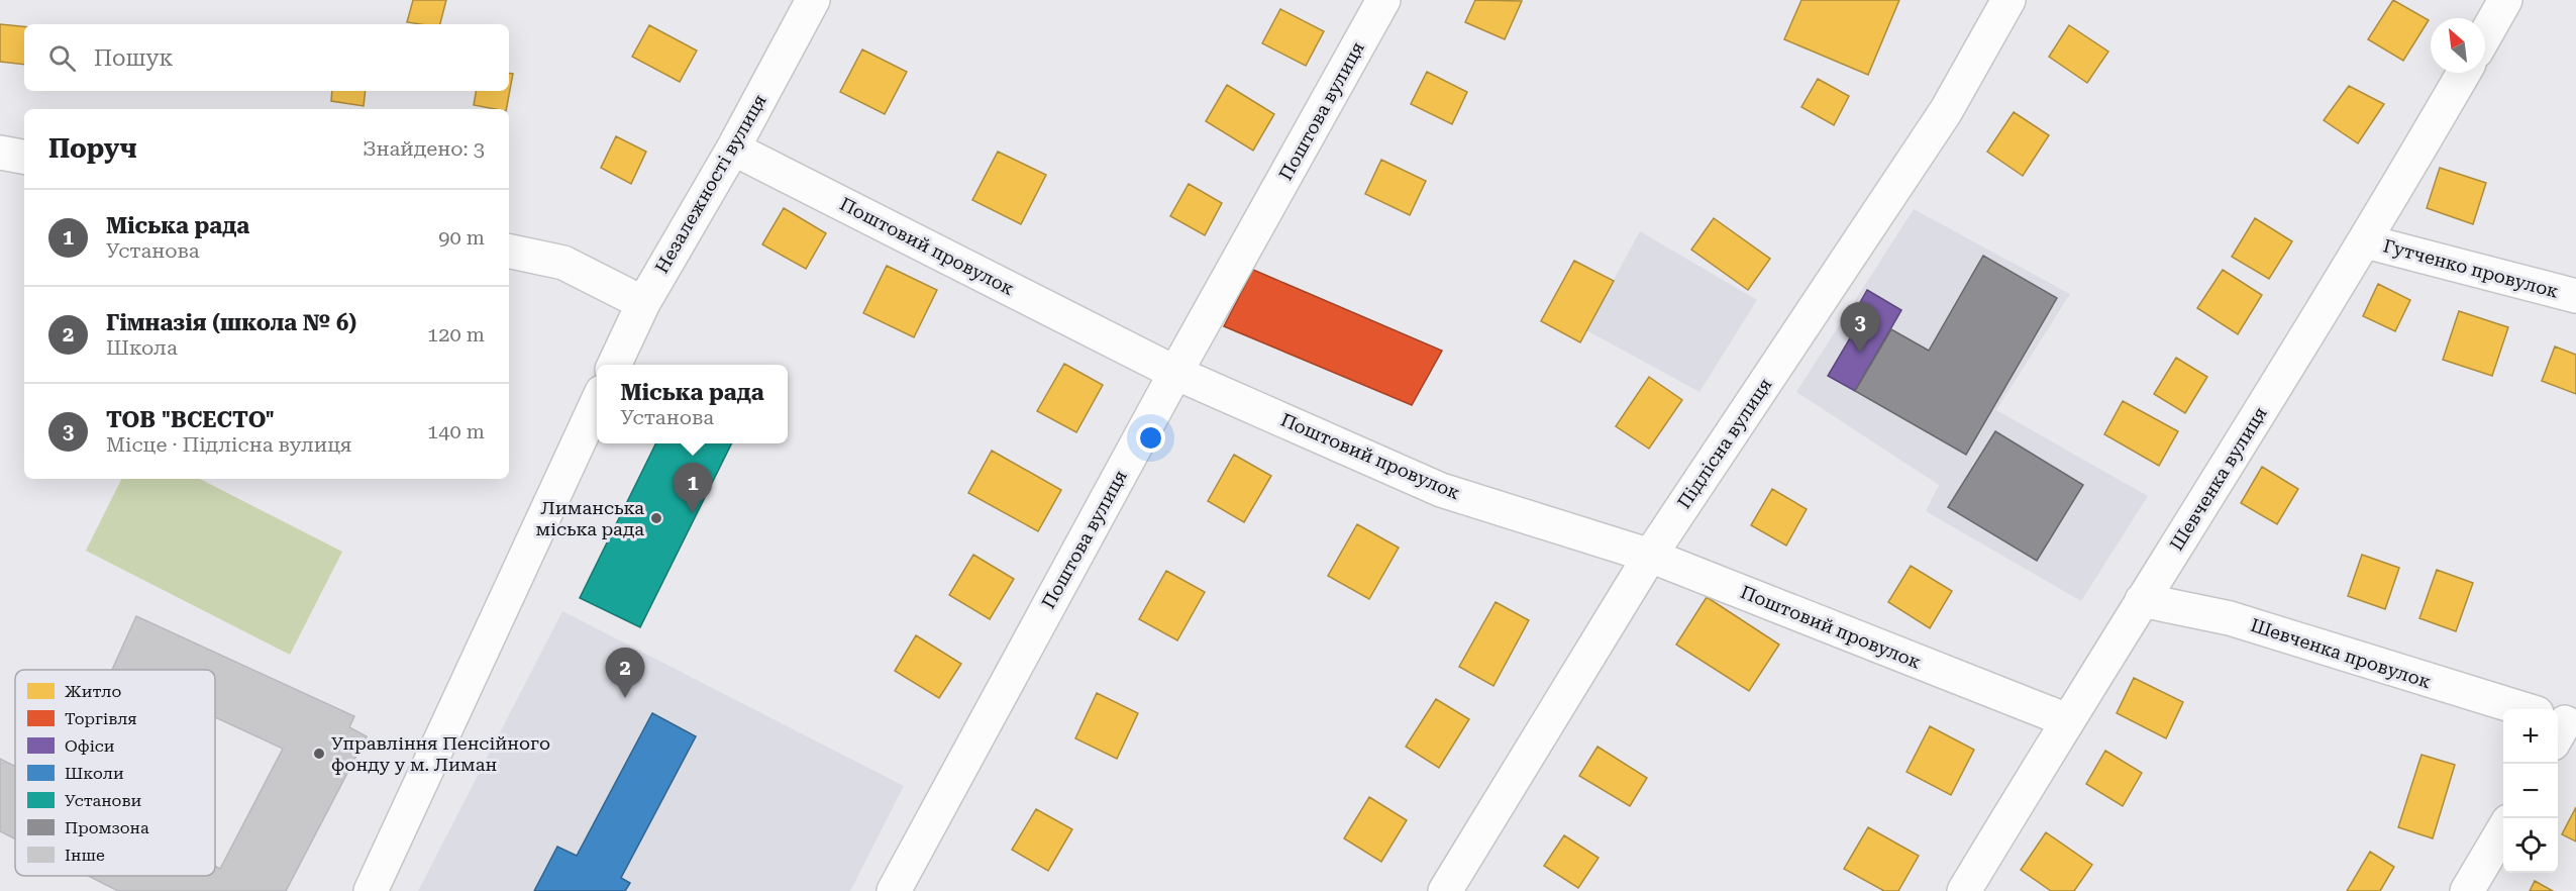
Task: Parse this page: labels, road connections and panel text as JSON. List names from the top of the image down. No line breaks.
{"streets":{"street":["Поштова вулиця","Незалежності вулиця","Поштовий провулок","Гутченко провулок","Підлісна вулиця","Шевченка вулиця","Шевченка провулок"]},"crossings":[["Поштова вулиця","Поштовий провулок"],["Незалежності вулиця","Поштовий провулок"],["Поштовий провулок","Підлісна вулиця"],["Поштовий провулок","Шевченка вулиця"],["Гутченко провулок","Шевченка вулиця"],["Шевченка вулиця","Шевченка провулок"]],"places":["Лиманська міська рада","Управління Пенсійного фонду у м. Лиман"],"legend":["Житло","Торгівля","Офіси","Школи","Установи","Промзона","Інше"],"north":"top left","page":{"search":"Пошук","heading":["Поруч","Знайдено: 3"],"list":[{"mark":"1","name":"Міська рада","note":"Установа","value":"90 m"},{"mark":"2","name":"Гімназія (школа № 6)","note":"Школа","value":"120 m"},{"mark":"3","name":"ТОВ \"ВСЕСТО\"","note":"Місце · Підлісна вулиця","value":"140 m"}],"pins":["3","1","2"],"popup":["Міська рада","Установа"],"map_buttons":["+","−"]}}
